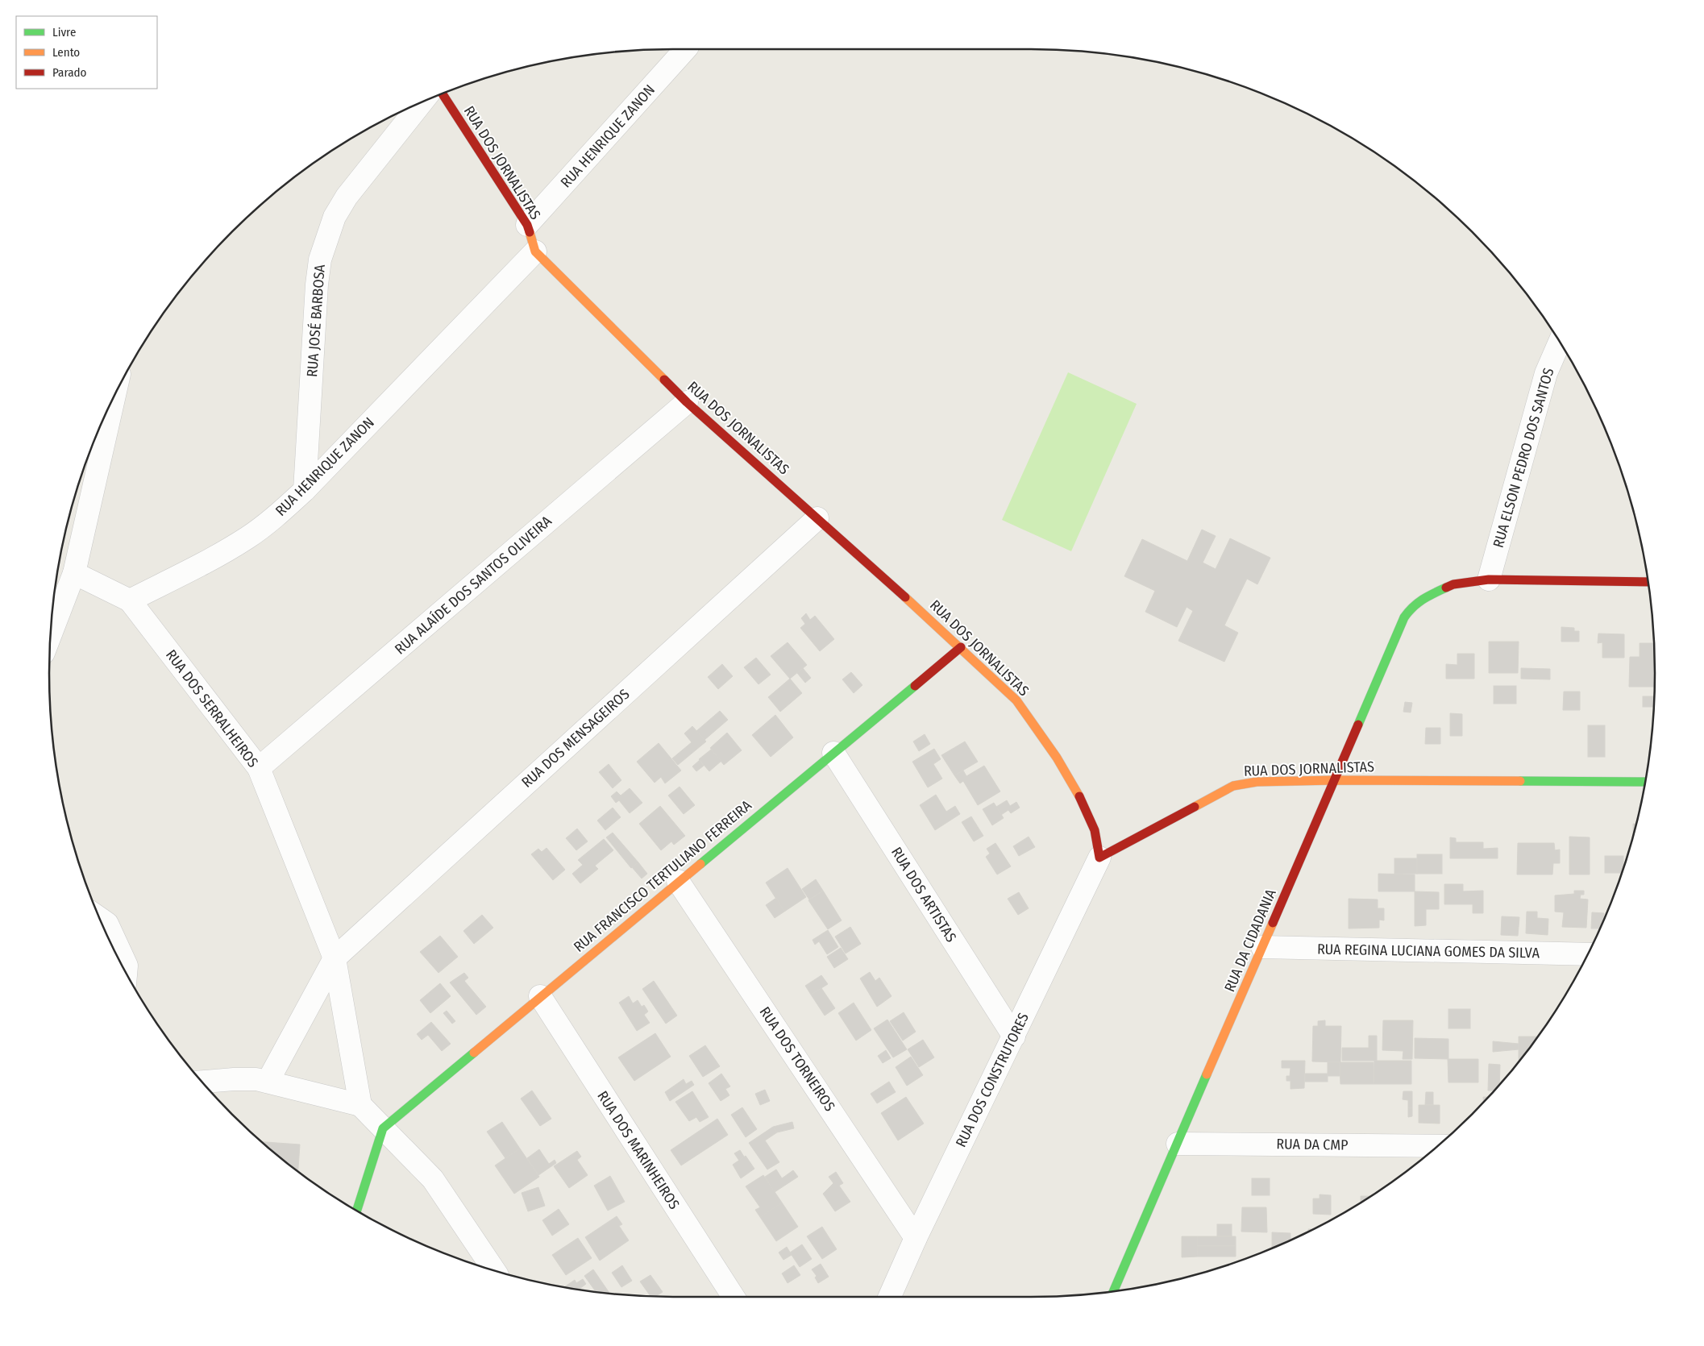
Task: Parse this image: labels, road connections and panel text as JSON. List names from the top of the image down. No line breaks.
{"streets":{"street":["RUA HENRIQUE ZANON","RUA DOS JORNALISTAS","RUA JOSÉ BARBOSA","RUA ELSON PEDRO DOS SANTOS","RUA ALAÍDE DOS SANTOS OLIVEIRA","RUA DOS SERRALHEIROS","RUA DOS MENSAGEIROS","RUA FRANCISCO TERTULIANO FERREIRA","RUA DOS ARTISTAS","RUA DA CIDADANIA","RUA REGINA LUCIANA GOMES DA SILVA","RUA DOS TORNEIROS","RUA DOS CONSTRUTORES","RUA DA CMP","RUA DOS MARINHEIROS"]},"crossings":[["RUA HENRIQUE ZANON","RUA DOS JORNALISTAS"],["RUA HENRIQUE ZANON","RUA JOSÉ BARBOSA"],["RUA HENRIQUE ZANON","RUA DOS SERRALHEIROS"],["RUA DOS JORNALISTAS","RUA ALAÍDE DOS SANTOS OLIVEIRA"],["RUA DOS JORNALISTAS","RUA DOS MENSAGEIROS"],["RUA DOS JORNALISTAS","RUA FRANCISCO TERTULIANO FERREIRA"],["RUA DOS JORNALISTAS","RUA DA CIDADANIA"],["RUA DOS JORNALISTAS","RUA DOS CONSTRUTORES"],["RUA ELSON PEDRO DOS SANTOS","RUA DA CIDADANIA"],["RUA ALAÍDE DOS SANTOS OLIVEIRA","RUA DOS SERRALHEIROS"],["RUA DOS SERRALHEIROS","RUA DOS MENSAGEIROS"],["RUA FRANCISCO TERTULIANO FERREIRA","RUA DOS ARTISTAS"],["RUA FRANCISCO TERTULIANO FERREIRA","RUA DOS TORNEIROS"],["RUA FRANCISCO TERTULIANO FERREIRA","RUA DOS MARINHEIROS"],["RUA DOS ARTISTAS","RUA DOS CONSTRUTORES"],["RUA DA CIDADANIA","RUA REGINA LUCIANA GOMES DA SILVA"],["RUA DA CIDADANIA","RUA DA CMP"],["RUA DOS TORNEIROS","RUA DOS CONSTRUTORES"]],"legend":["Livre","Lento","Parado"]}
